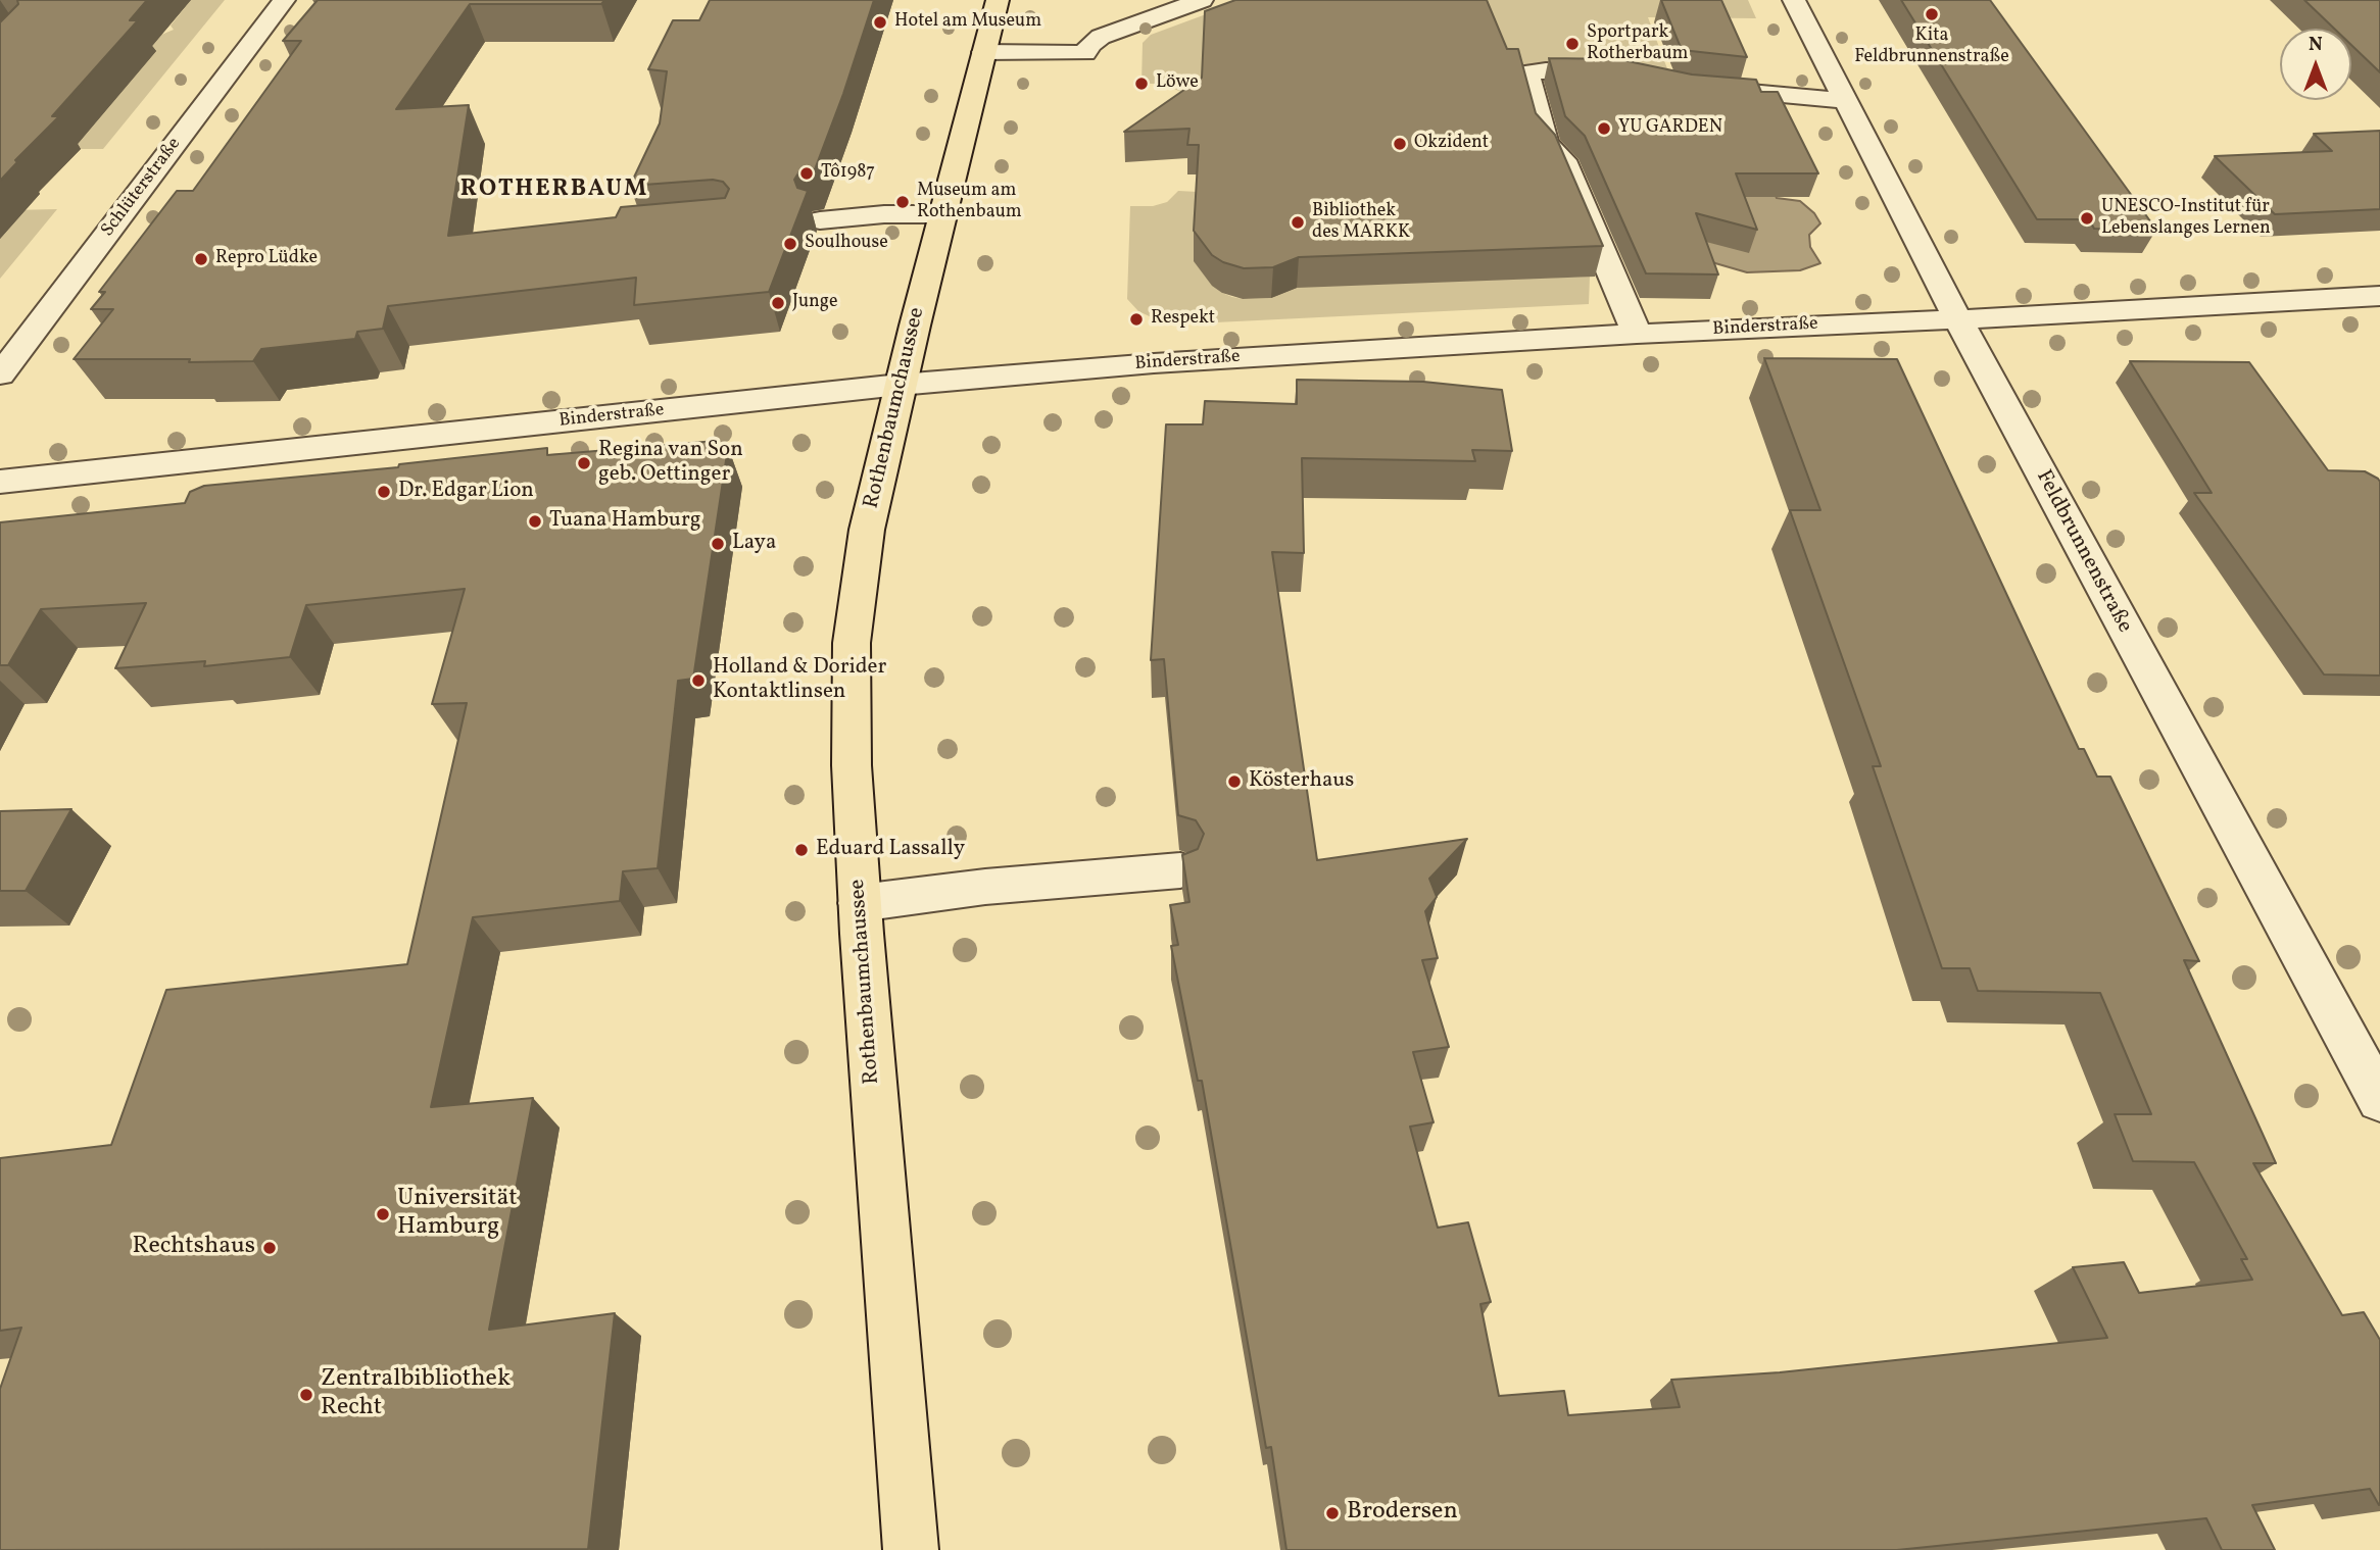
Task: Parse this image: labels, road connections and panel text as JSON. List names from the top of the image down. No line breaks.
{"streets":{"main road":["Rothenbaumchaussee"],"street":["Schlüterstraße","Binderstraße","Feldbrunnenstraße"]},"crossings":[["Binderstraße","Rothenbaumchaussee"],["Binderstraße","Feldbrunnenstraße"]],"districts":["ROTHERBAUM"],"places":["Kita Feldbrunnenstraße","Hotel am Museum","Sportpark Rotherbaum","Löwe","YU GARDEN","Okzident","Tô1987","Museum am Rothenbaum","UNESCO-Institut für Lebenslanges Lernen","Bibliothek des MARKK","Soulhouse","Repro Lüdke","Junge","Respekt","Regina van Son geb. Oettinger","Dr. Edgar Lion","Tuana Hamburg","Laya","Holland & Dorider Kontaktlinsen","Kösterhaus","Eduard Lassally","Universität Hamburg","Rechtshaus","Zentralbibliothek Recht","Brodersen"],"north":"top"}
